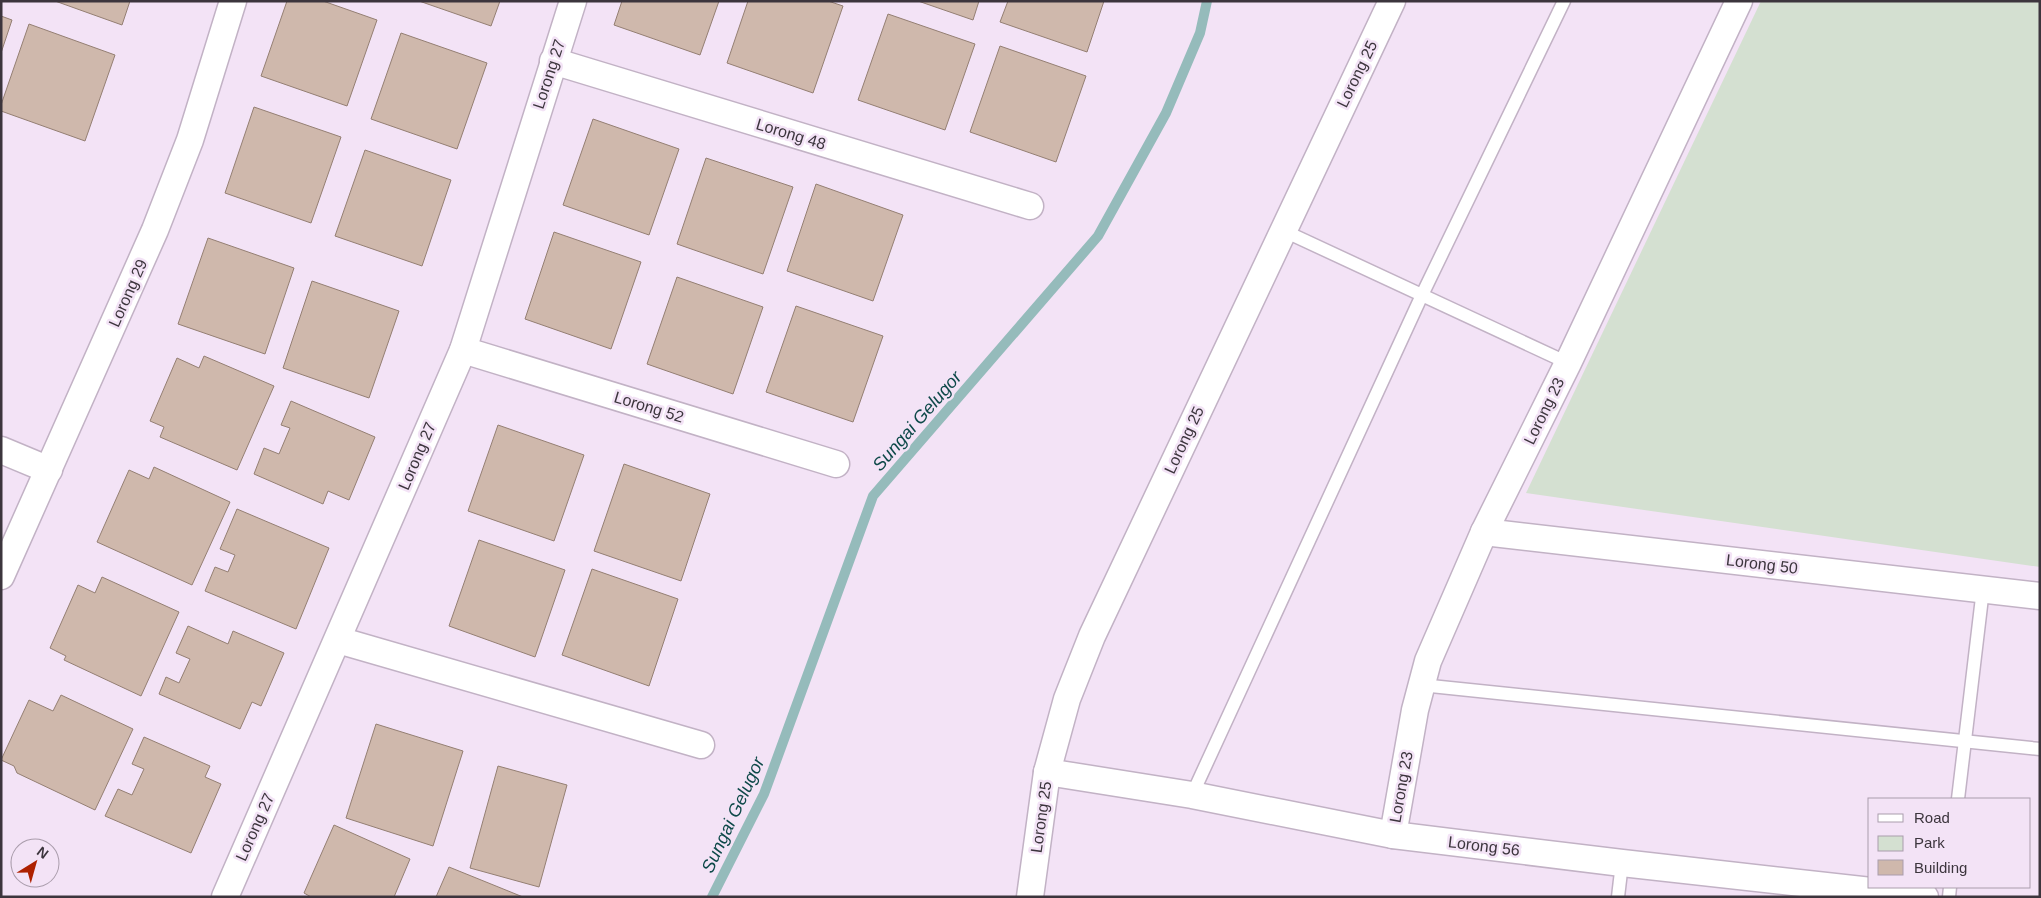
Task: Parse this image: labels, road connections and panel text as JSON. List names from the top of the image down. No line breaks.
{"streets":{"street":["Lorong 27","Lorong 25","Lorong 48","Lorong 29","Lorong 52","Lorong 23","Lorong 50","Lorong 56"]},"crossings":[["Lorong 27","Lorong 48"],["Lorong 27","Lorong 52"],["Lorong 25","Lorong 56"],["Lorong 23","Lorong 50"],["Lorong 23","Lorong 56"]],"water":["Sungai Gelugor"],"legend":["Road","Park","Building"],"north":"top right"}
